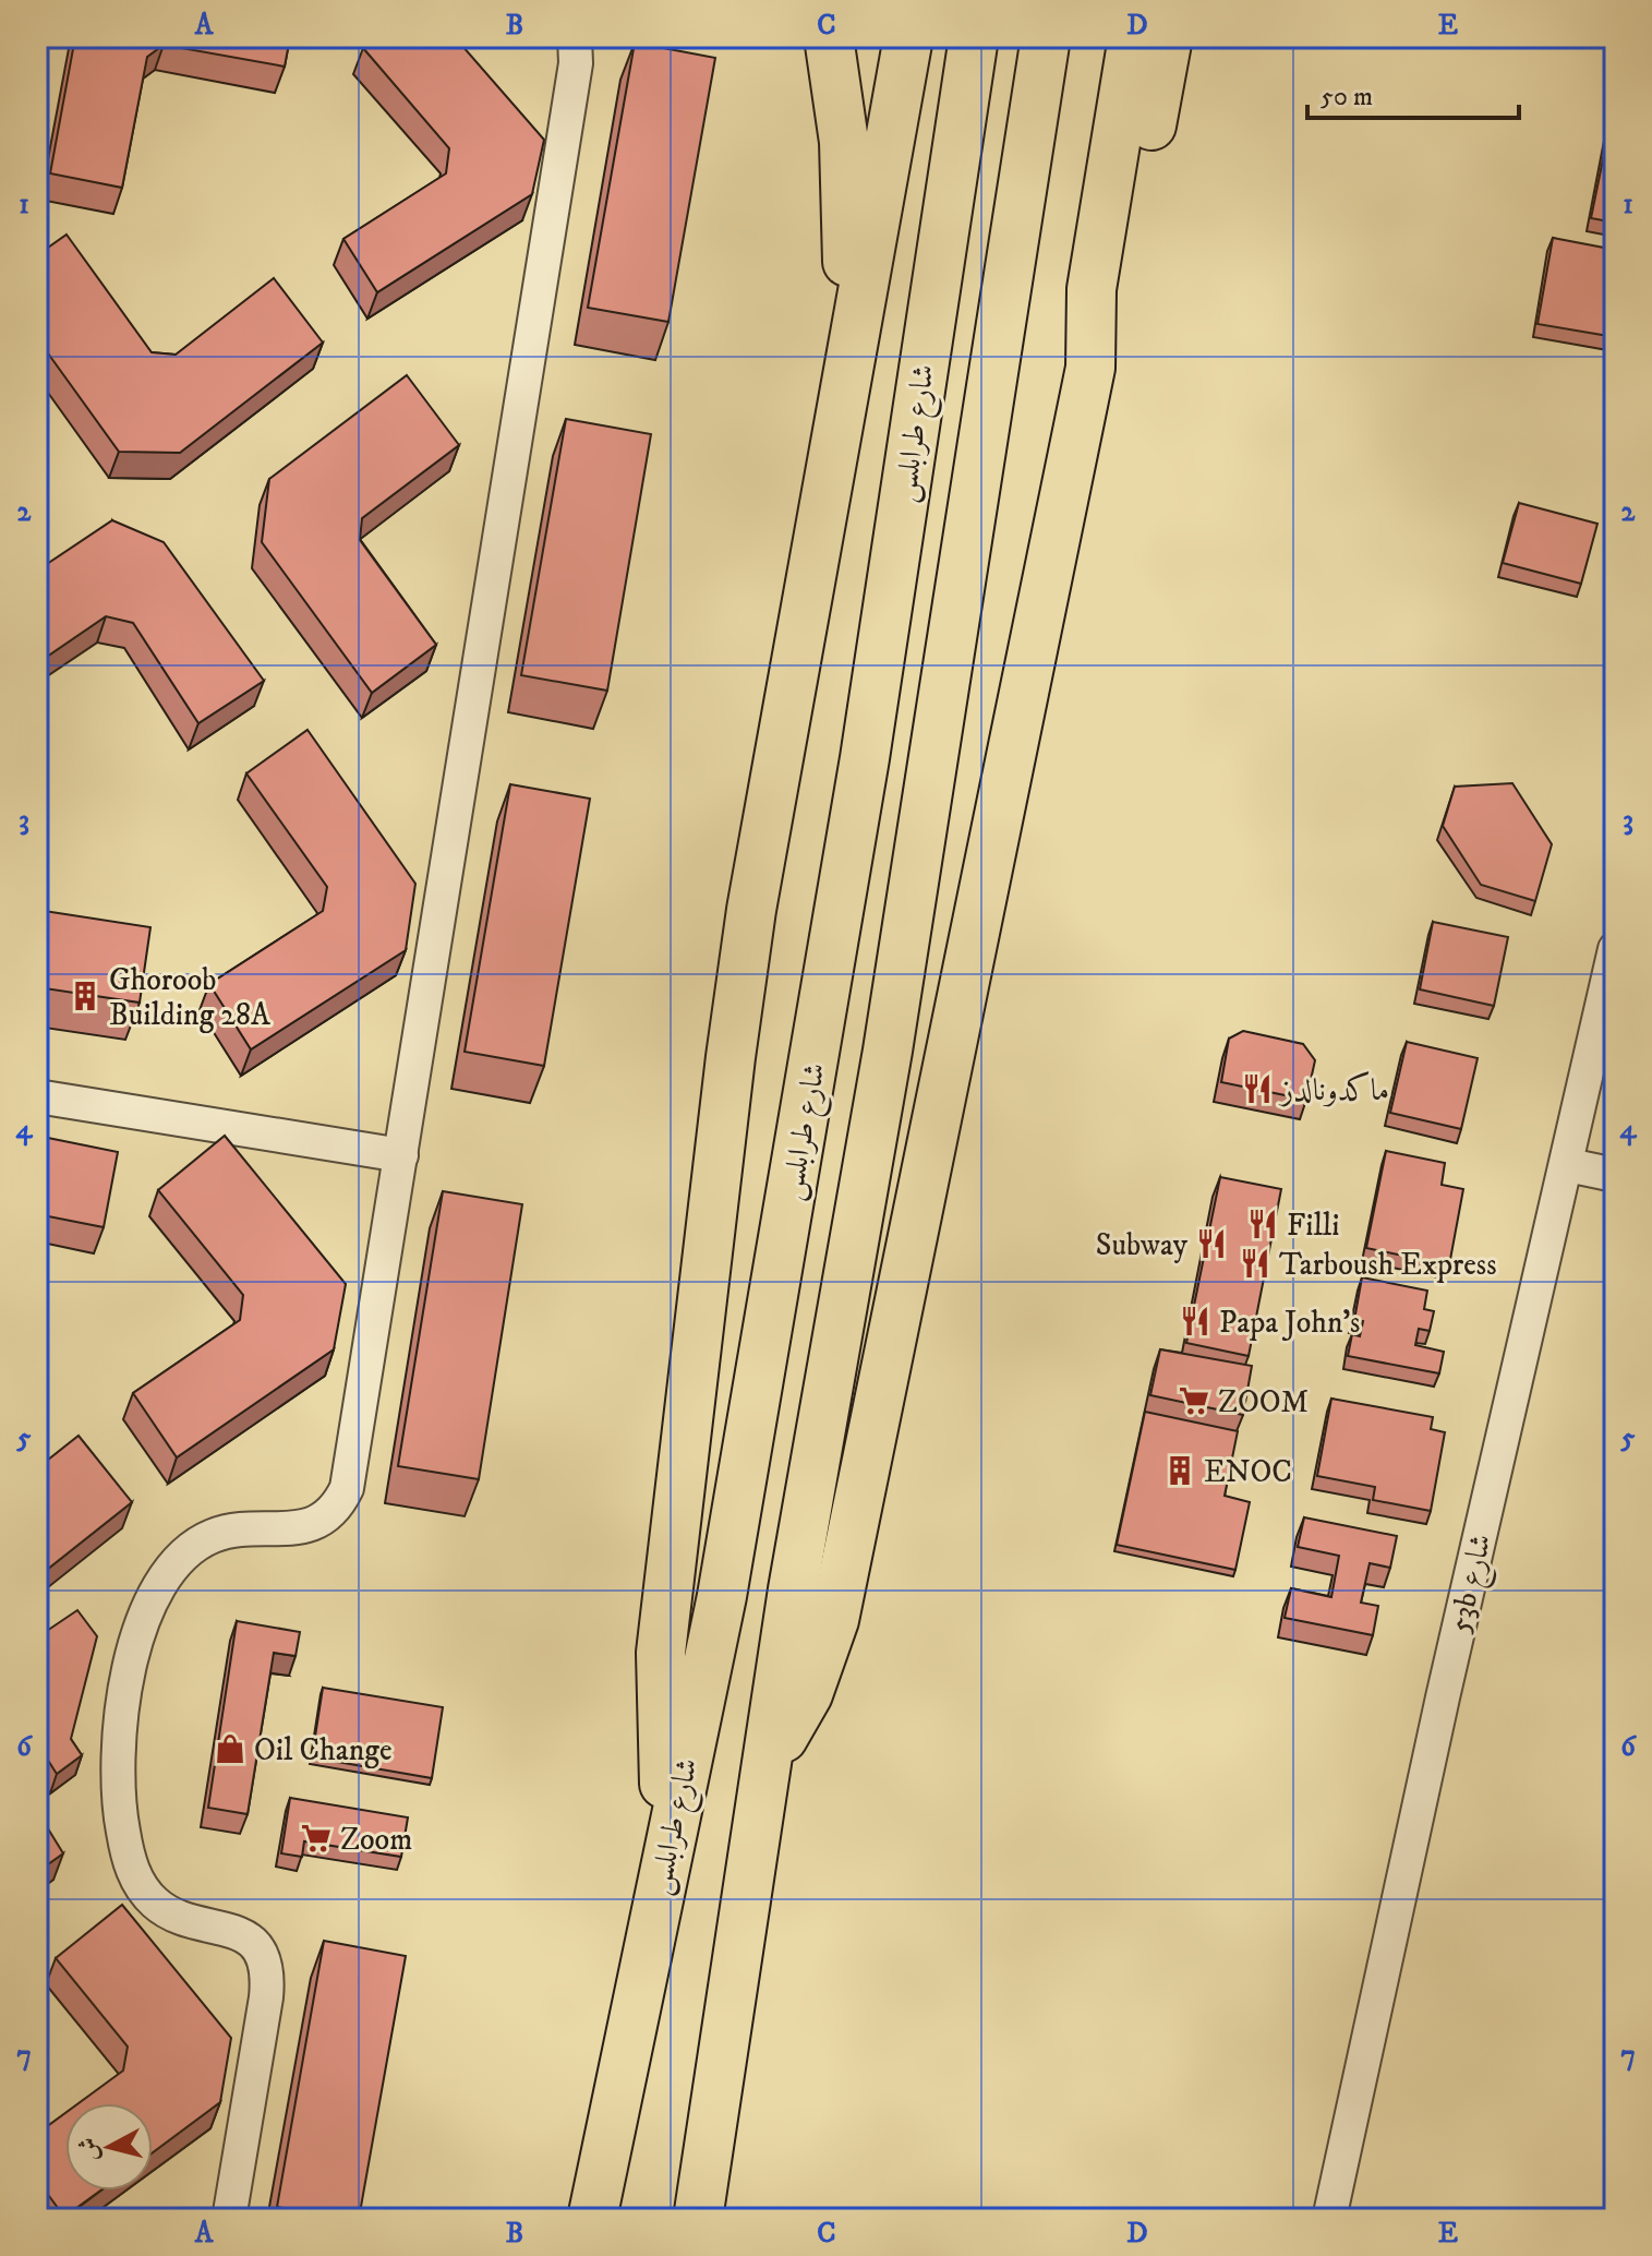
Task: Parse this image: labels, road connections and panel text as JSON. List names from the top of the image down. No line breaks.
{"streets":{"highway":["شارع طرابلس"],"street":["53b شارع"]},"places":{"building":["Ghoroob Building 28A","ENOC"],"restaurant":["ماكدونالدز","Filli","Subway","Tarboush Express","Papa John's"],"supermarket":["ZOOM","Zoom"],"shop":["Oil Change"]},"scale_bar":"50 m","north":"left","grid":{"columns":["A","B","C","D","E"],"rows":["1","2","3","4","5","6","7"]}}
